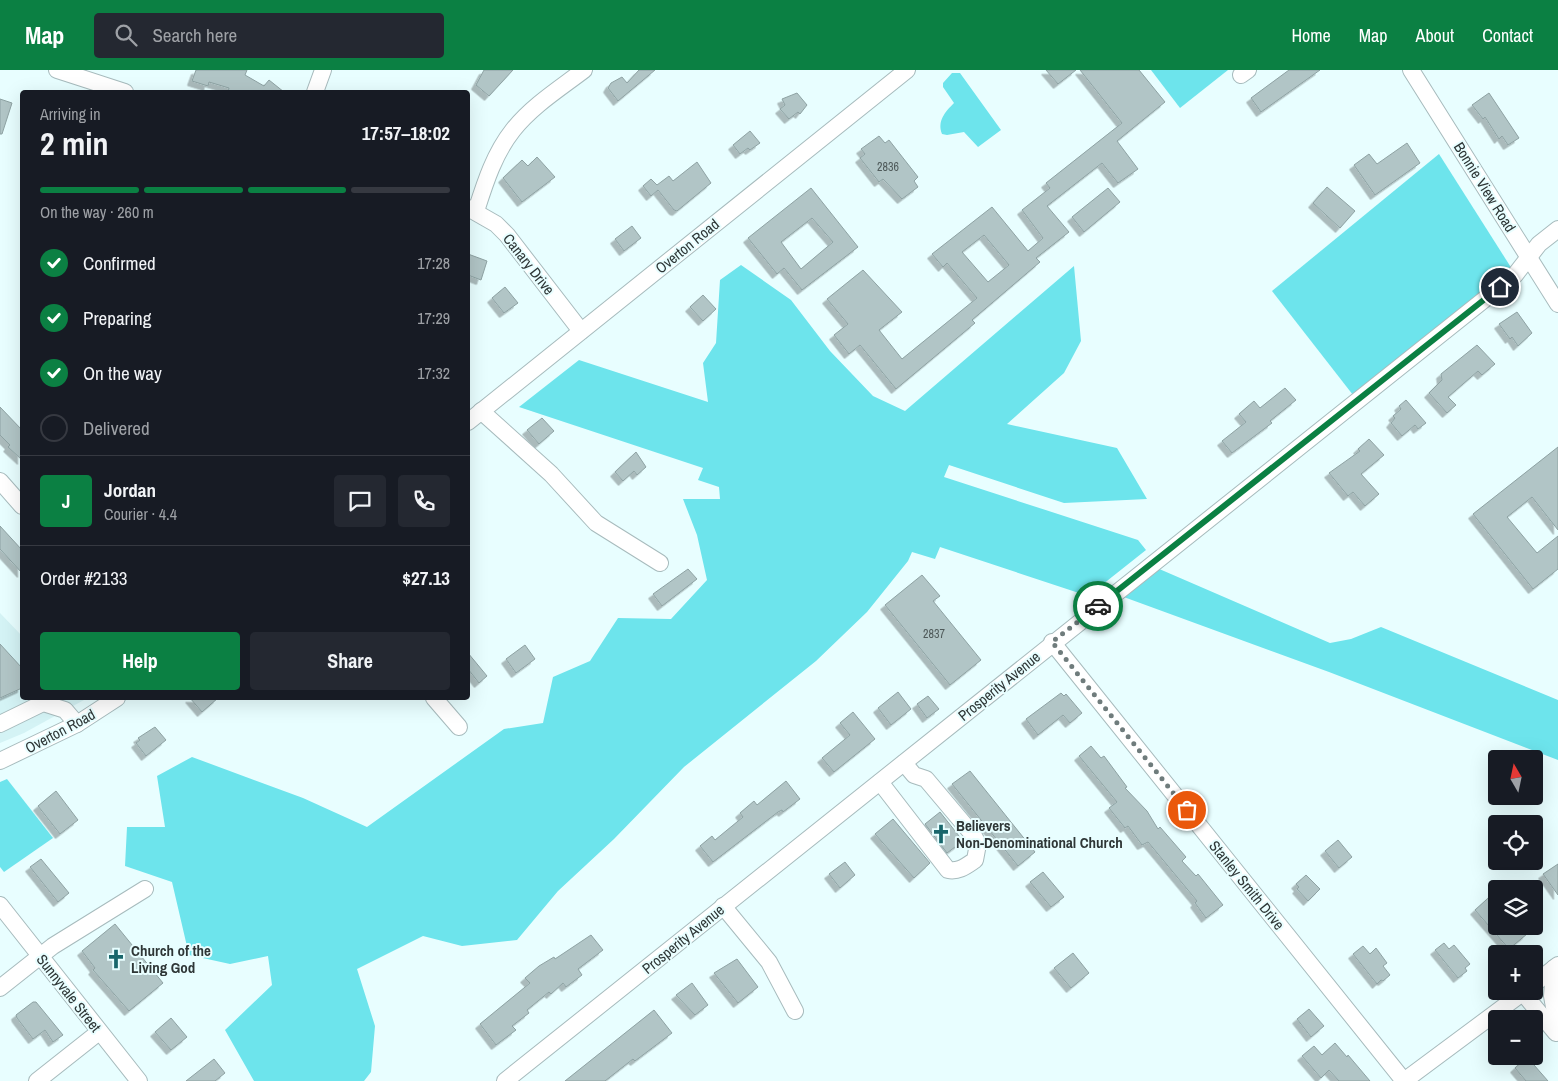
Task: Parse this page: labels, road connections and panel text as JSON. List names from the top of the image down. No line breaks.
{"streets":{"street":["Bonnie View Road","Overton Road","Canary Drive","Prosperity Avenue","Stanley Smith Drive","Sunnyvale Street"]},"crossings":[["Bonnie View Road","Prosperity Avenue"],["Overton Road","Canary Drive"],["Prosperity Avenue","Stanley Smith Drive"]],"places":{"church":["Believers Non-Denominational Church","Church of the Living God"]},"house_numbers":["2836","2837"],"north":"top","page":{"header":"Map","search":"Search here","nav":["Home","Map","About","Contact"],"heading":["2 min","Arriving in","17:57–18:02"],"panel":["Jordan","Courier · 4.4","Order #2133","$27.13"],"bar":"On the way · 260 m","list":[["Confirmed","17:28"],["Preparing","17:29"],["On the way","17:32"],"Delivered"],"round":"J","buttons":["Help","Share"],"map_buttons":["+","−"]}}
